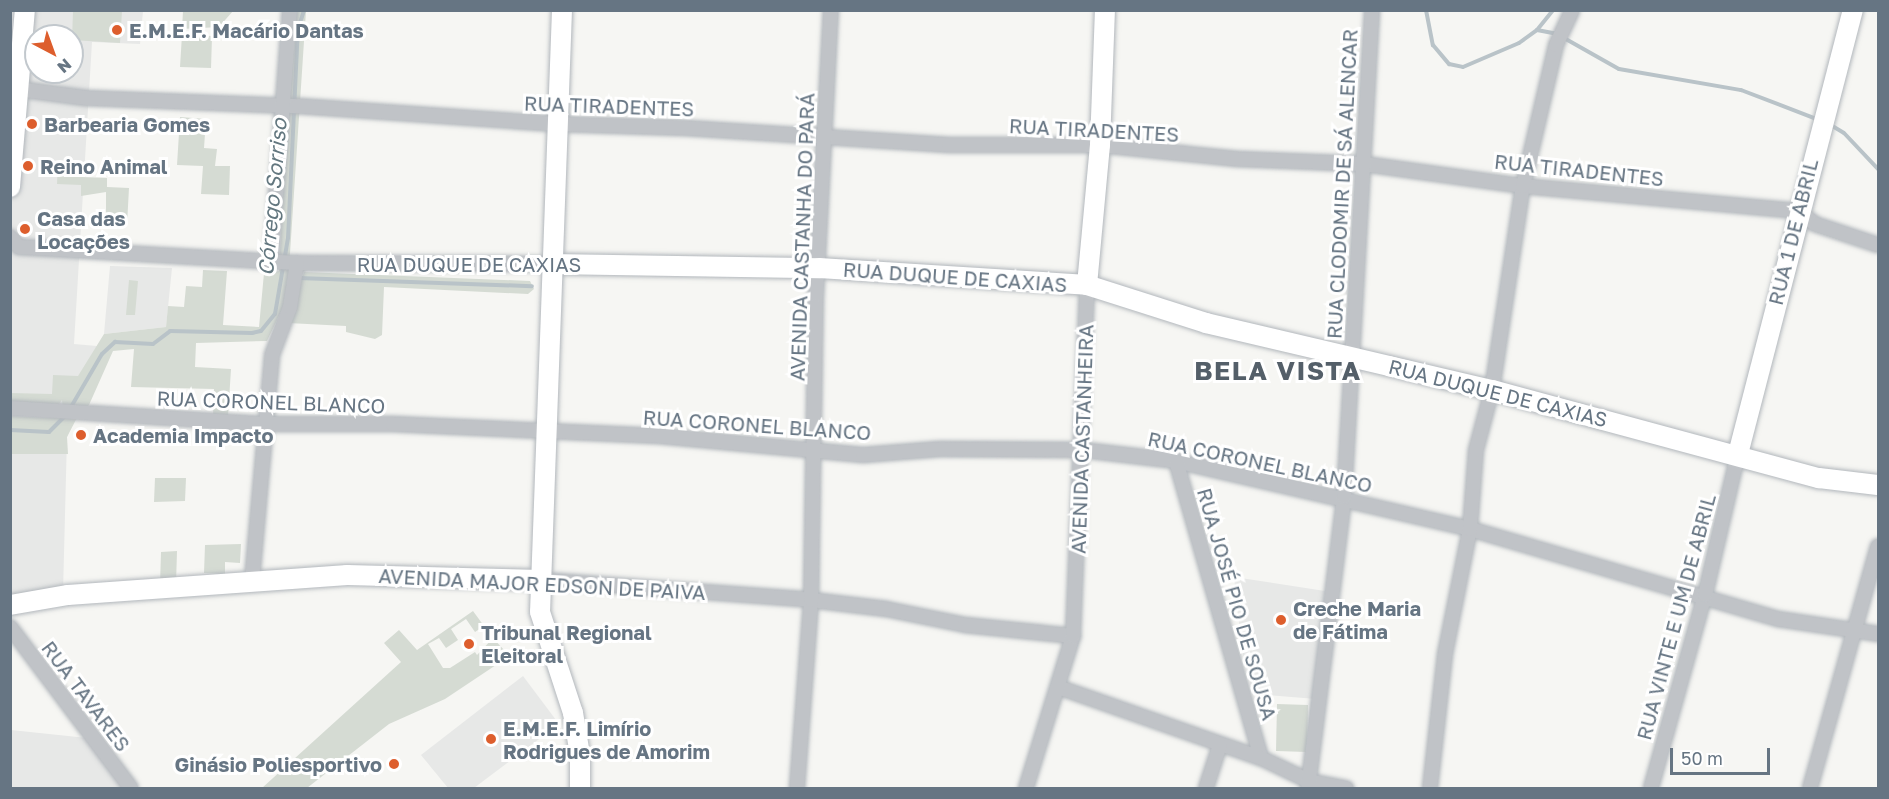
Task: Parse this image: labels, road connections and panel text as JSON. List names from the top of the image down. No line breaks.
{"streets":{"street":["RUA TIRADENTES","RUA CLODOMIR DE SÁ ALENCAR","RUA 1 DE ABRIL","AVENIDA CASTANHA DO PARÁ","RUA DUQUE DE CAXIAS","RUA CORONEL BLANCO","AVENIDA CASTANHEIRA","AVENIDA MAJOR EDSON DE PAIVA","RUA JOSÉ PIO DE SOUSA","RUA VINTE E UM DE ABRIL","RUA TAVARES"]},"crossings":[["RUA TIRADENTES","RUA CLODOMIR DE SÁ ALENCAR"],["RUA TIRADENTES","RUA 1 DE ABRIL"],["RUA TIRADENTES","AVENIDA CASTANHA DO PARÁ"],["RUA TIRADENTES","AVENIDA CASTANHEIRA"],["RUA CLODOMIR DE SÁ ALENCAR","RUA DUQUE DE CAXIAS"],["RUA CLODOMIR DE SÁ ALENCAR","RUA CORONEL BLANCO"],["RUA 1 DE ABRIL","RUA DUQUE DE CAXIAS"],["RUA 1 DE ABRIL","RUA VINTE E UM DE ABRIL"],["AVENIDA CASTANHA DO PARÁ","RUA DUQUE DE CAXIAS"],["AVENIDA CASTANHA DO PARÁ","RUA CORONEL BLANCO"],["AVENIDA CASTANHA DO PARÁ","AVENIDA MAJOR EDSON DE PAIVA"],["RUA DUQUE DE CAXIAS","AVENIDA CASTANHEIRA"],["RUA DUQUE DE CAXIAS","RUA VINTE E UM DE ABRIL"],["RUA CORONEL BLANCO","AVENIDA CASTANHEIRA"],["RUA CORONEL BLANCO","RUA JOSÉ PIO DE SOUSA"],["RUA CORONEL BLANCO","RUA VINTE E UM DE ABRIL"],["AVENIDA CASTANHEIRA","AVENIDA MAJOR EDSON DE PAIVA"]],"districts":["BELA VISTA"],"water":["Córrego Sorriso"],"places":["E.M.E.F. Macário Dantas","Barbearia Gomes","Reino Animal","Casa das Locações","Academia Impacto","Creche Maria de Fátima","Tribunal Regional Eleitoral","E.M.E.F. Limírio Rodrigues de Amorim","Ginásio Poliesportivo"],"scale_bar":"50 m","north":"bottom right"}
